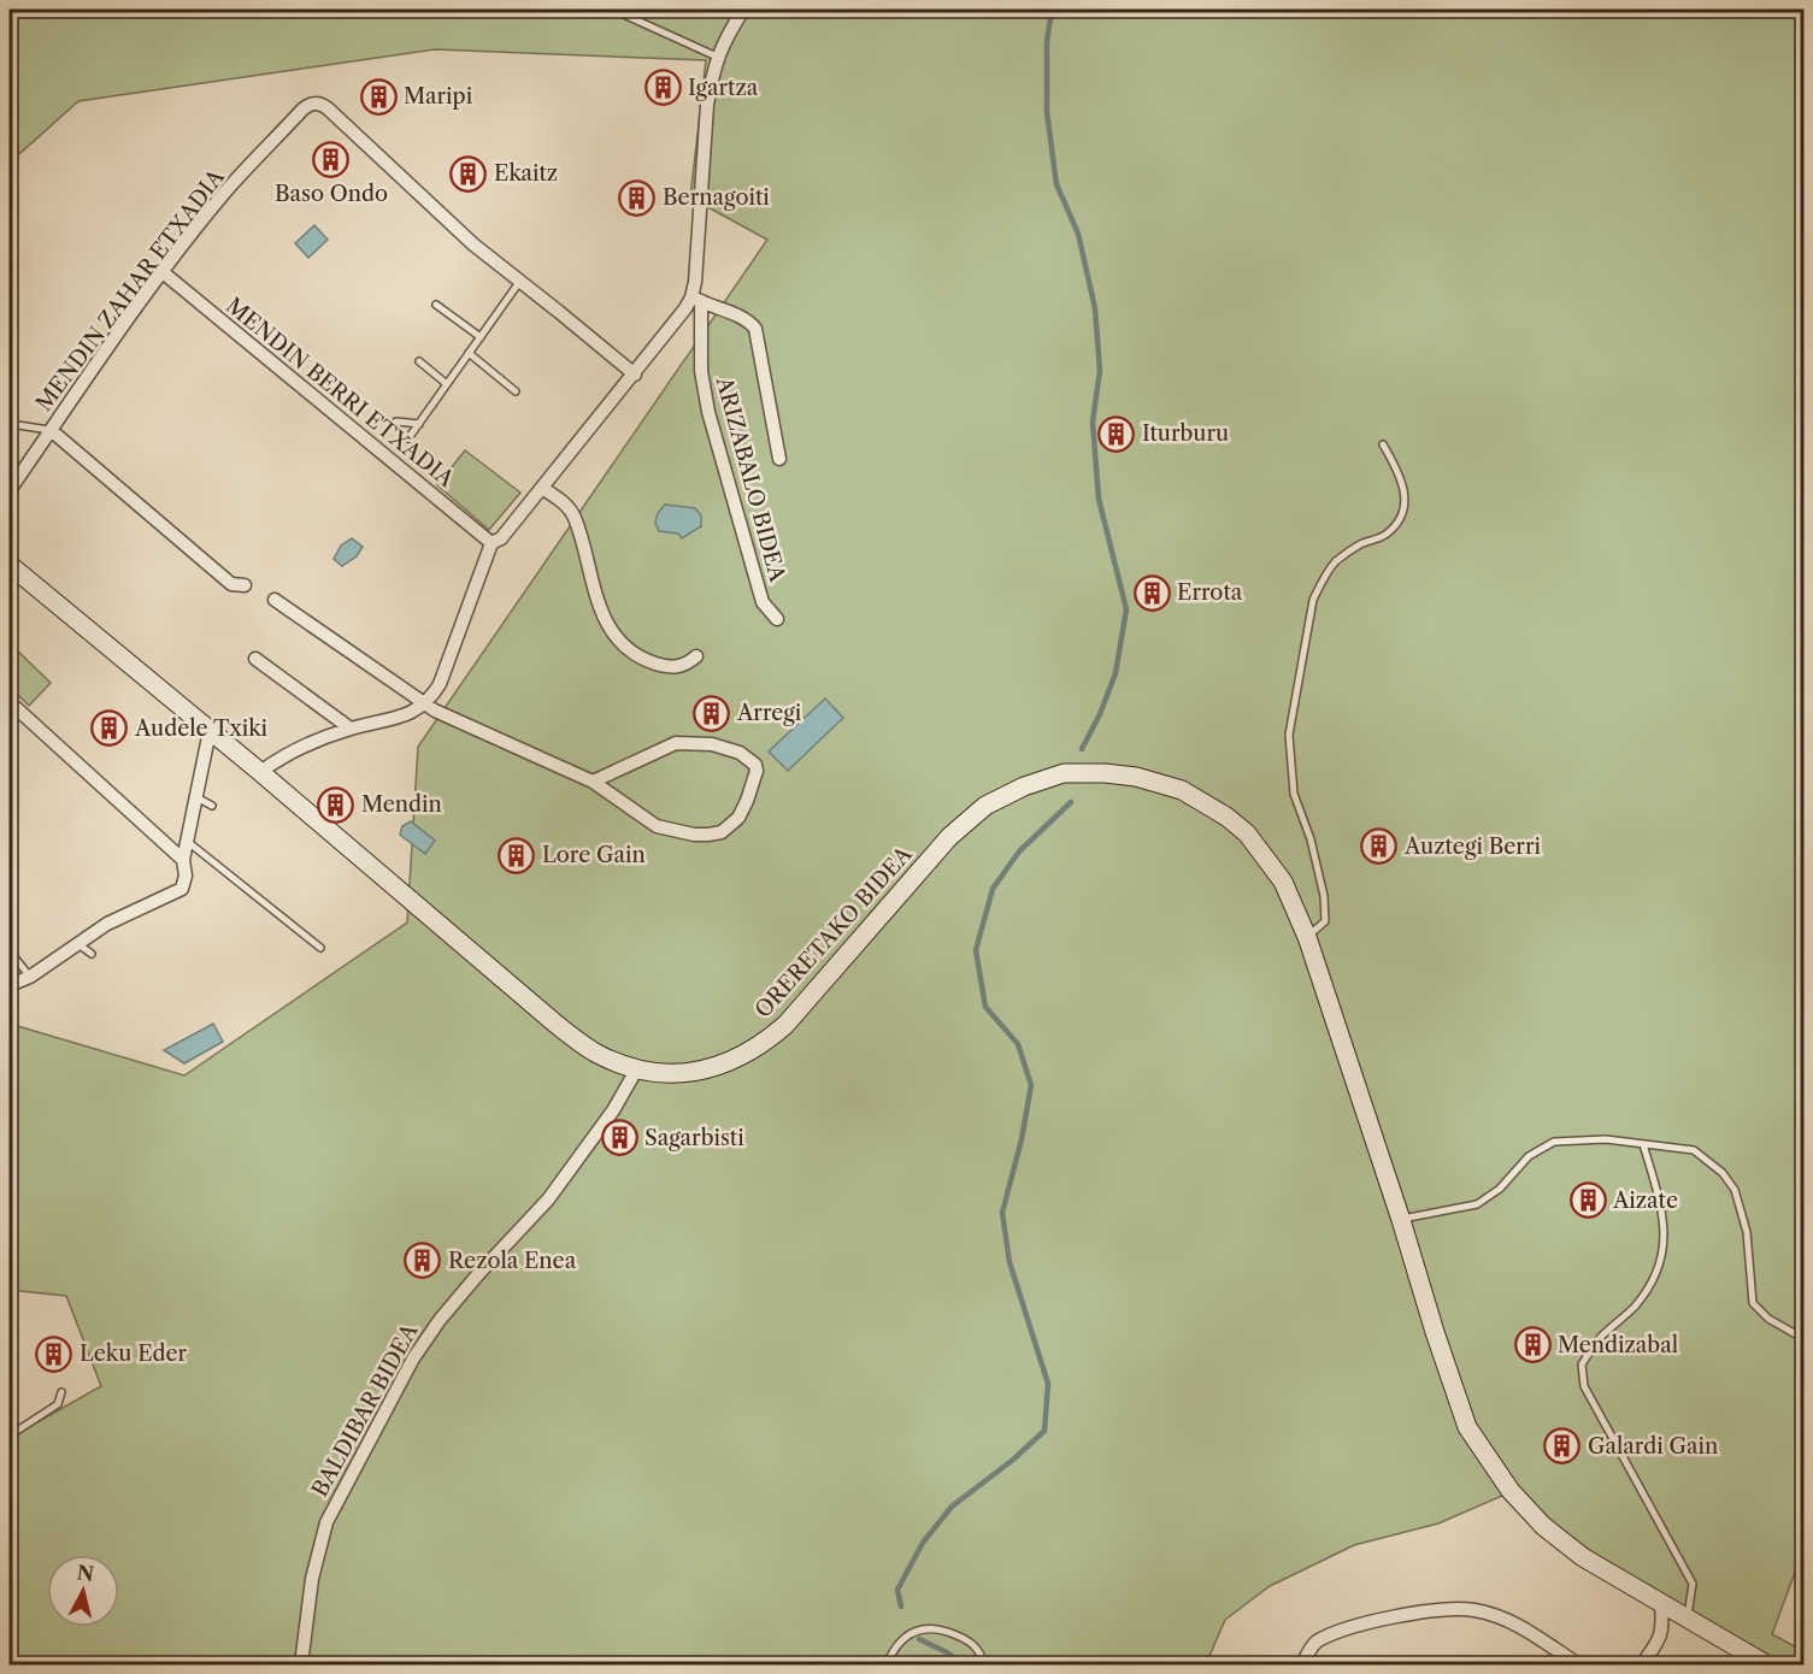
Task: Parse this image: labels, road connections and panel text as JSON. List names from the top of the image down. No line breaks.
{"streets":{"main road":["ORERETAKO BIDEA"],"street":["MENDIN ZAHAR ETXADIA","MENDIN BERRI ETXADIA","ARIZABALO BIDEA","BALDIBAR BIDEA"]},"crossings":[["MENDIN ZAHAR ETXADIA","MENDIN BERRI ETXADIA"],["MENDIN ZAHAR ETXADIA","ARIZABALO BIDEA"],["MENDIN BERRI ETXADIA","ARIZABALO BIDEA"],["ARIZABALO BIDEA","ORERETAKO BIDEA"],["ORERETAKO BIDEA","BALDIBAR BIDEA"]],"places":{"building":["Igartza","Maripi","Baso Ondo","Ekaitz","Bernagoiti","Iturburu","Errota","Arregi","Audele Txiki","Mendin","Auztegi Berri","Lore Gain","Sagarbisti","Aizate","Rezola Enea","Mendizabal","Leku Eder","Galardi Gain"]},"north":"top"}
